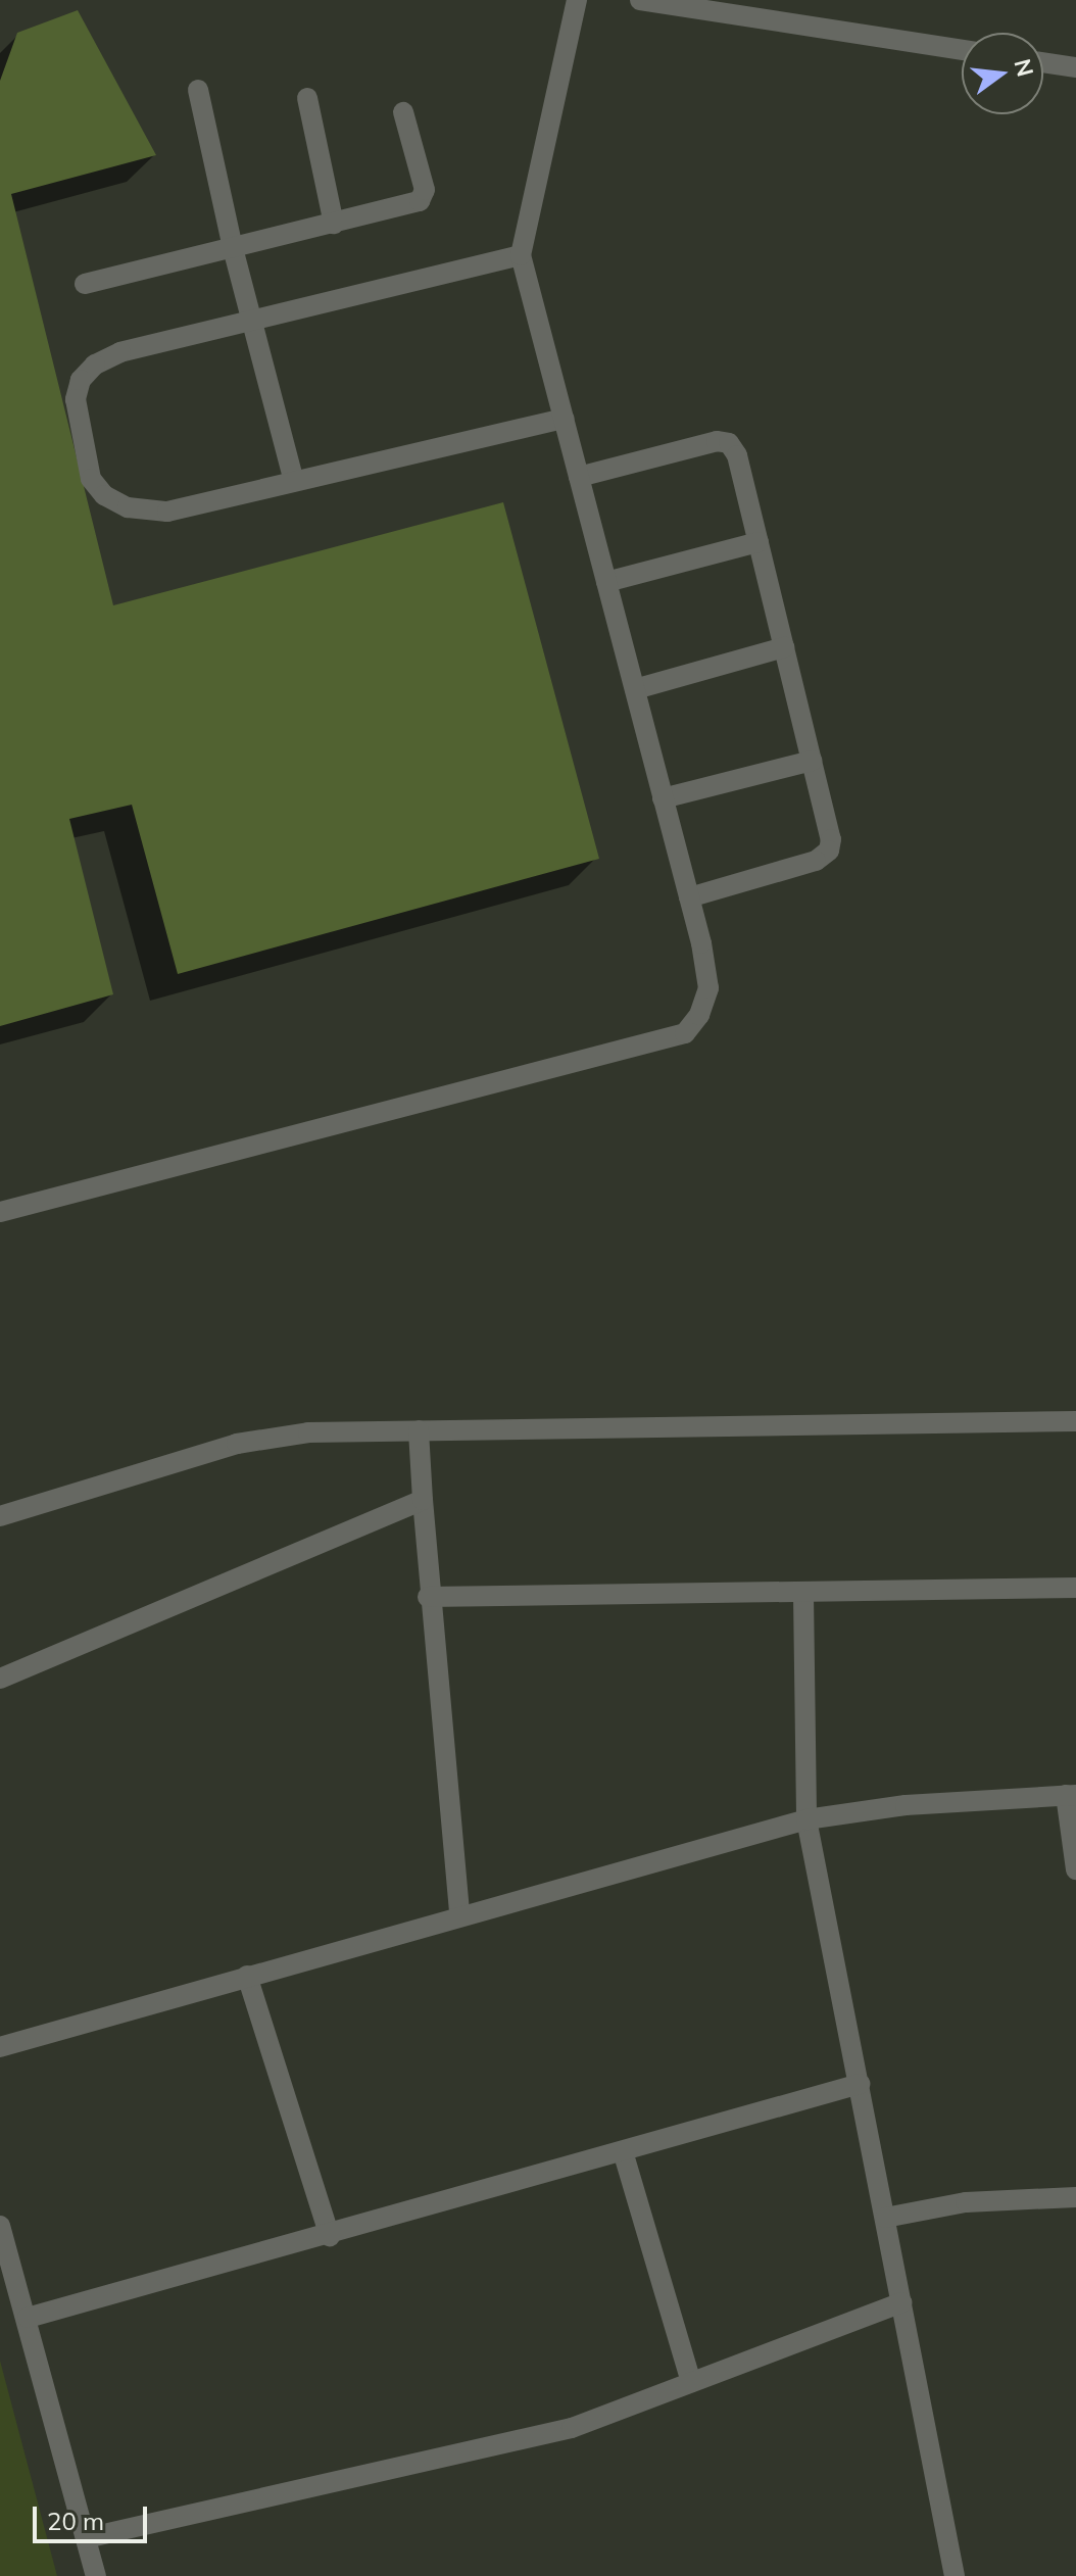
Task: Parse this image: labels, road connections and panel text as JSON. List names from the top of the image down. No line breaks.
{"scale_bar":"20 m","north":"right"}
